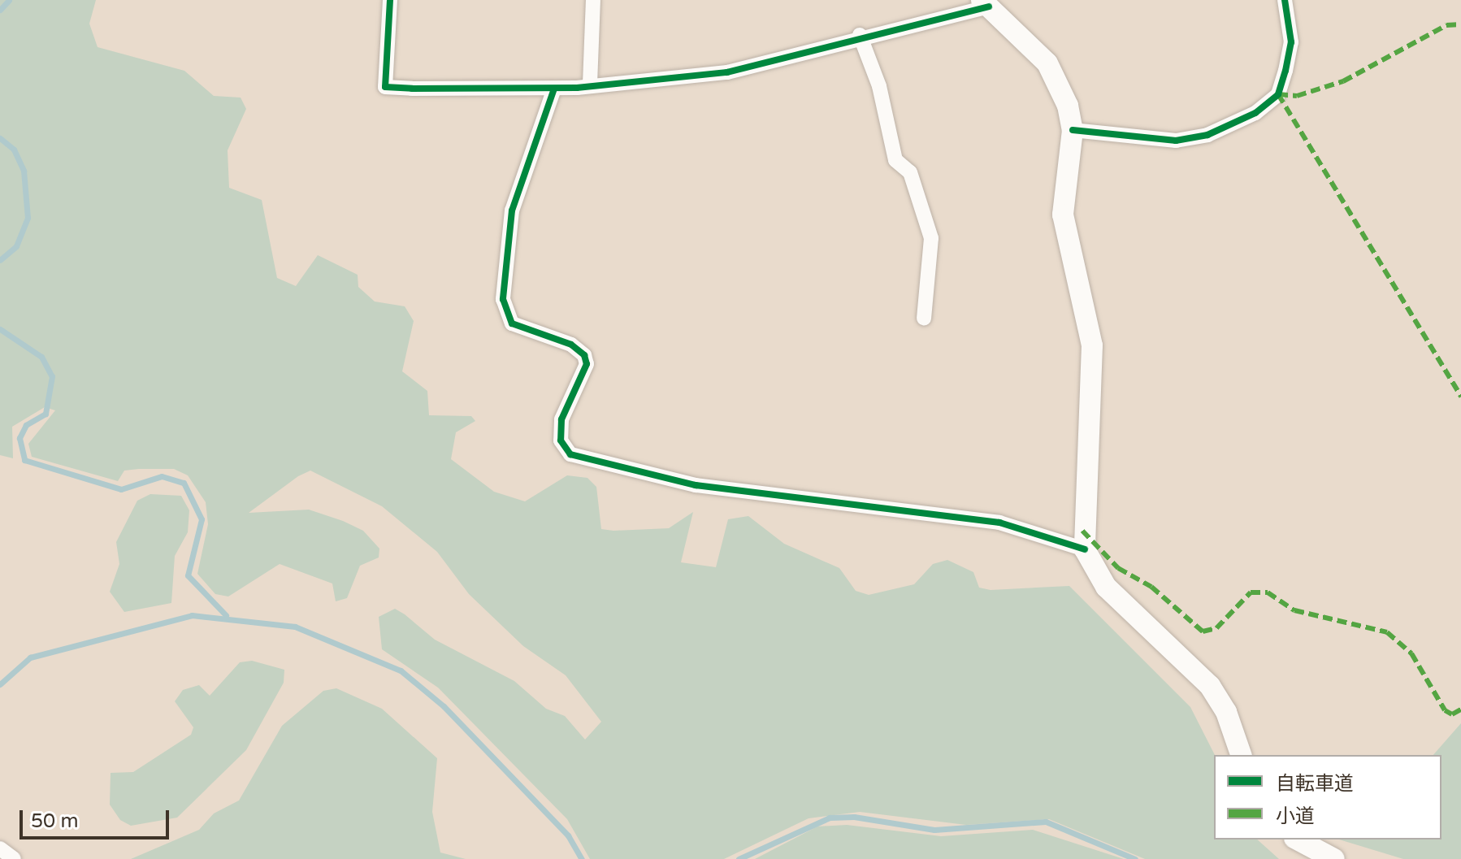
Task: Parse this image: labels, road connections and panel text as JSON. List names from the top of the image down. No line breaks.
{"legend":["自転車道","小道"],"scale_bar":"50 m"}
